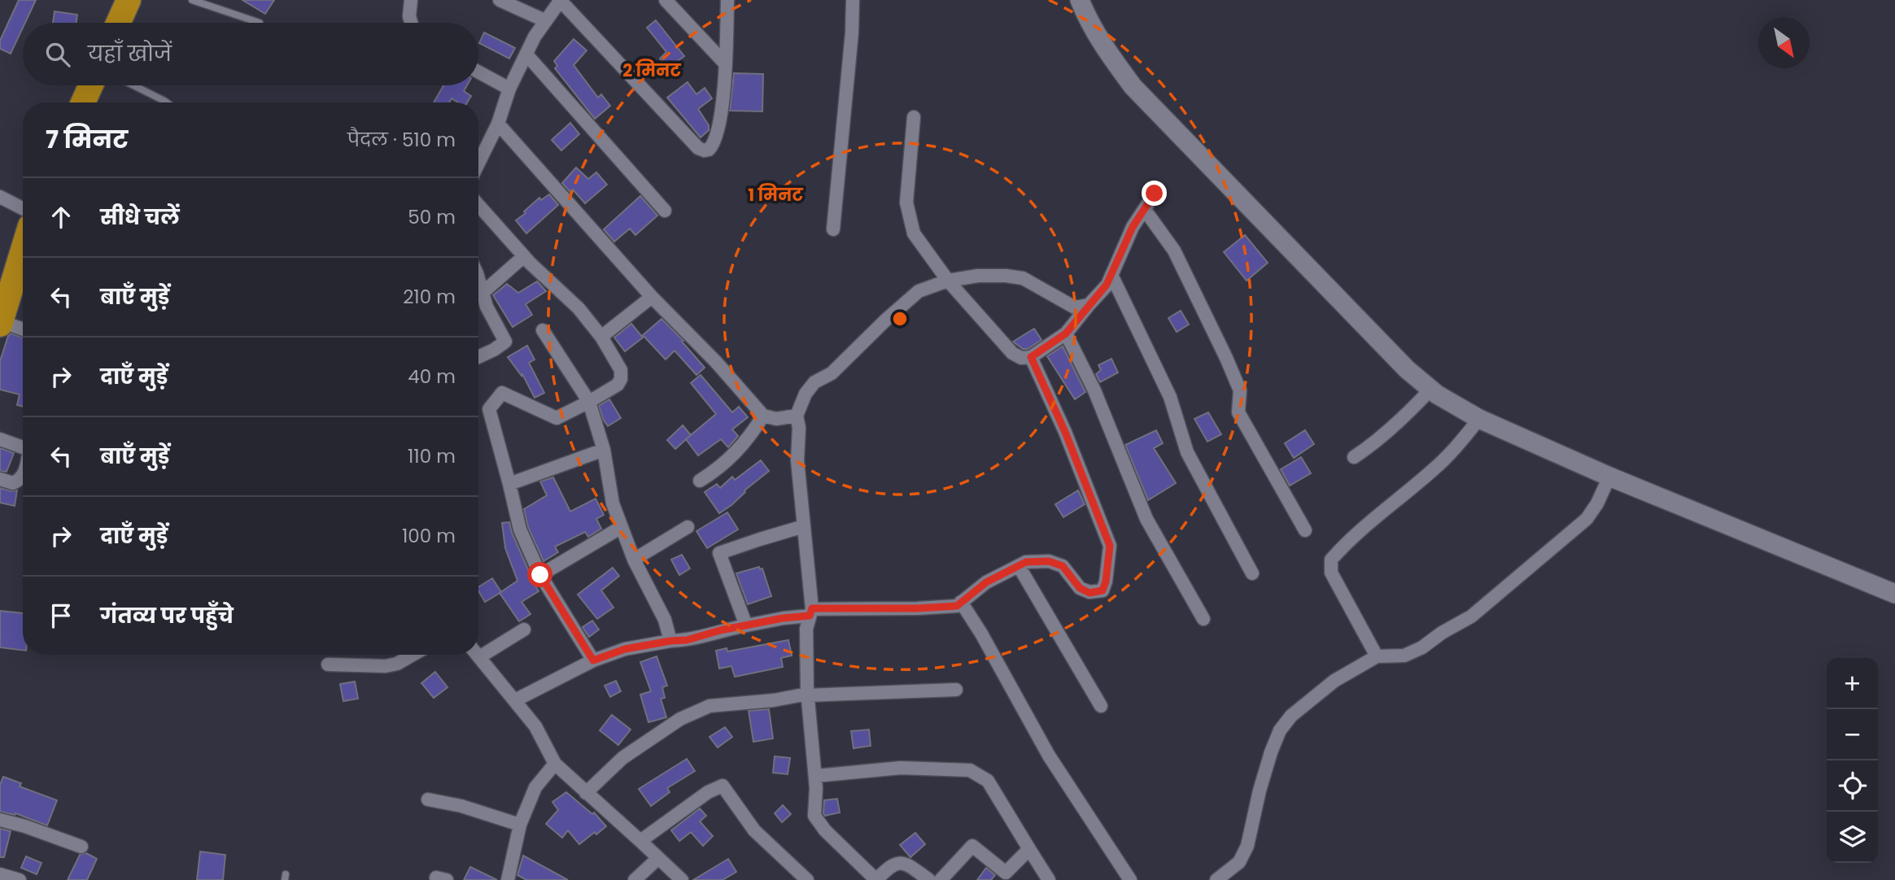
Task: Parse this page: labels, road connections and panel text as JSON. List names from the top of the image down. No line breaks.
{"north":"bottom right","page":{"search":"यहाँ खोजें","heading":["7 मिनट","पैदल · 510 m"],"list":[["सीधे चलें","50 m"],["बाएँ मुड़ें","210 m"],["दाएँ मुड़ें","40 m"],["बाएँ मुड़ें","110 m"],["दाएँ मुड़ें","100 m"],"गंतव्य पर पहुँचे"],"map_buttons":["+","−"]},"rings":["2 मिनट","1 मिनट"]}
